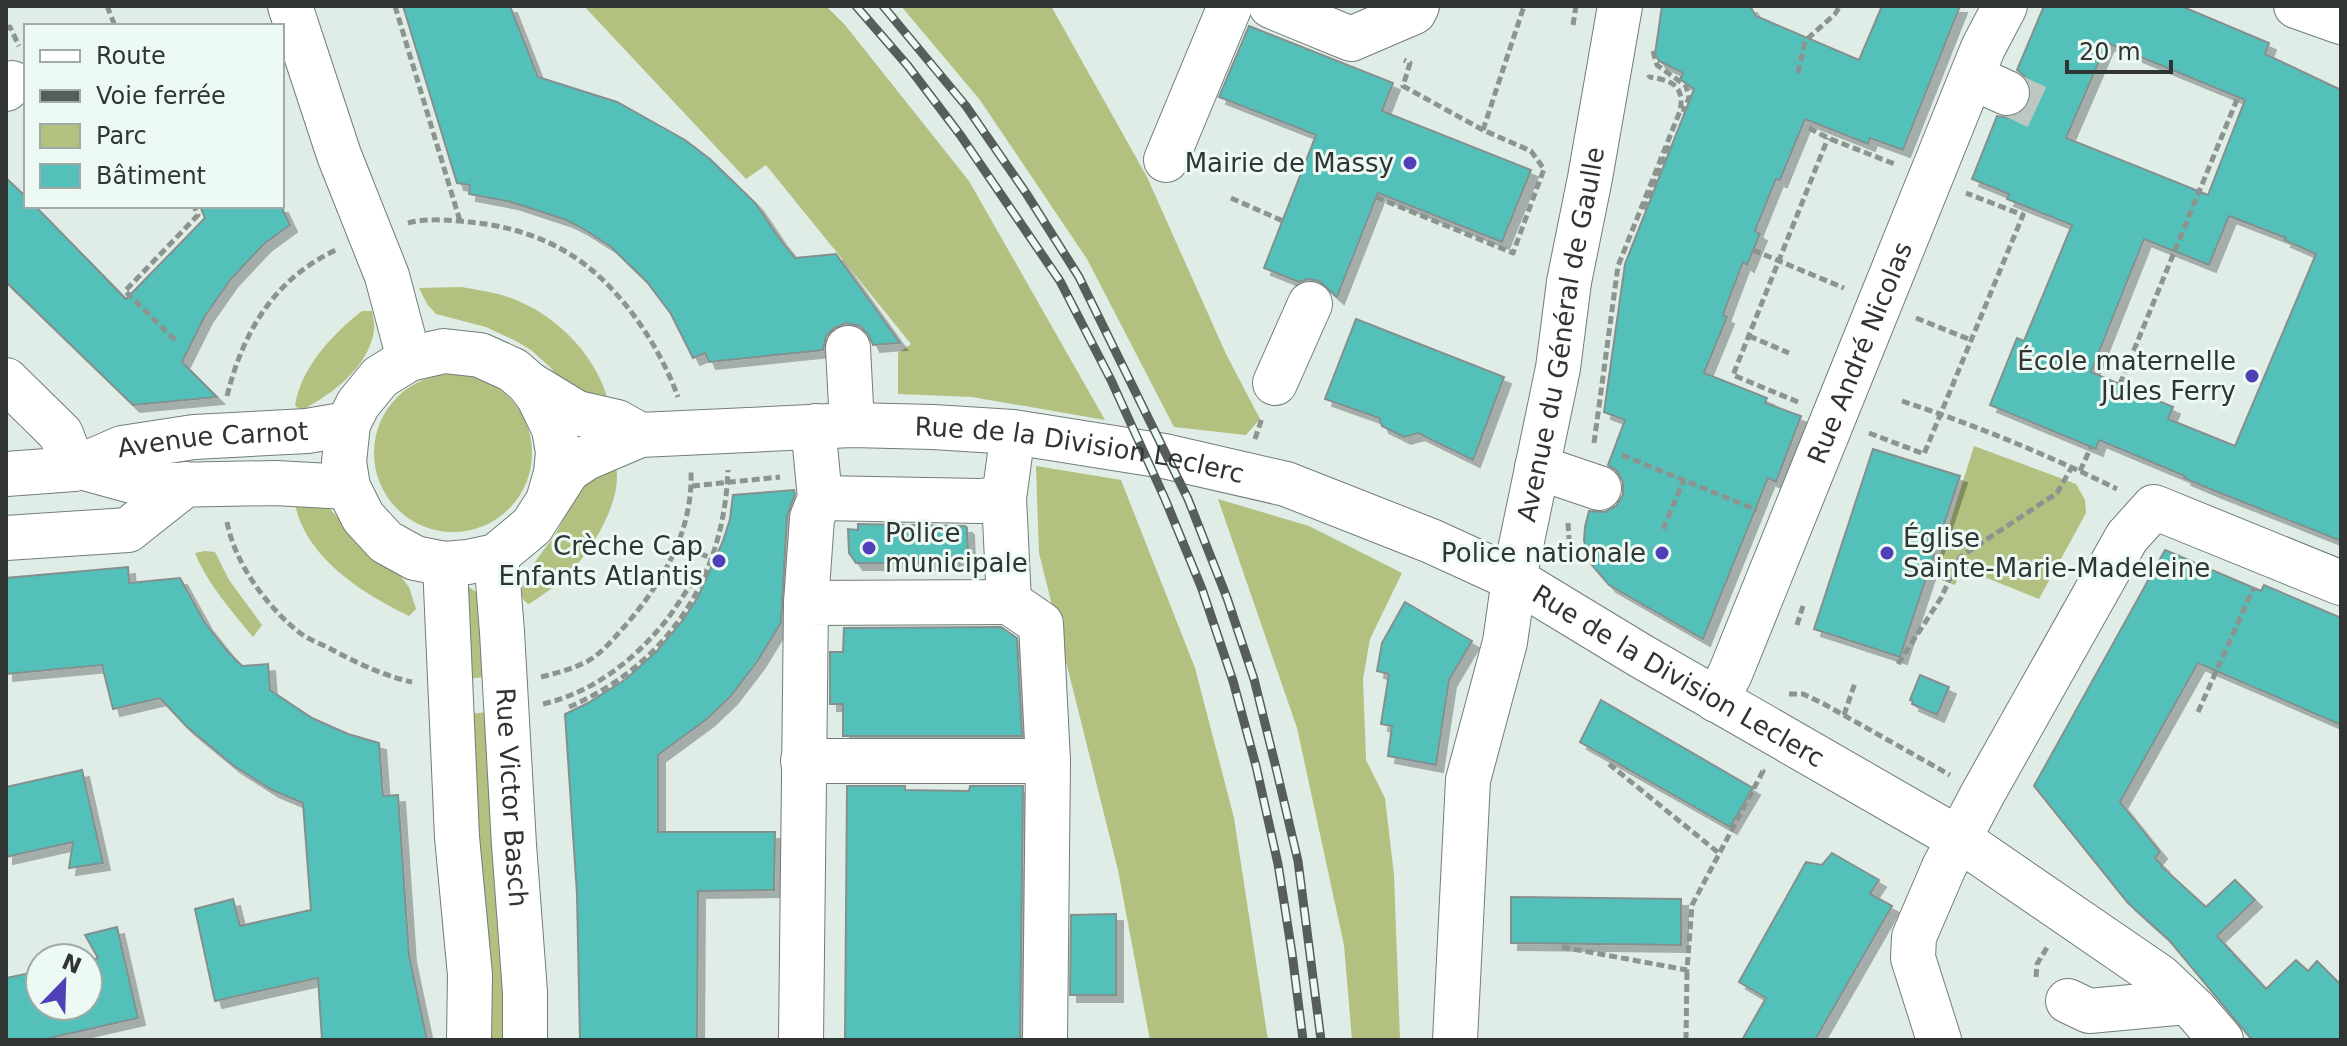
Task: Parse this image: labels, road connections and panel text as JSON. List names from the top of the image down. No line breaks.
{"streets":{"street":["Avenue du Général de Gaulle","Rue André Nicolas","Avenue Carnot","Rue de la Division Leclerc","Rue Victor Basch"]},"crossings":[["Avenue du Général de Gaulle","Rue de la Division Leclerc"],["Rue André Nicolas","Rue de la Division Leclerc"],["Avenue Carnot","Rue de la Division Leclerc"],["Avenue Carnot","Rue Victor Basch"],["Rue de la Division Leclerc","Rue Victor Basch"]],"places":["Mairie de Massy","École maternelle Jules Ferry","Police municipale","Police nationale","Église Sainte-Marie-Madeleine","Crèche Cap Enfants Atlantis"],"legend":["Route","Voie ferrée","Parc","Bâtiment"],"scale_bar":"20 m","north":"top right"}
